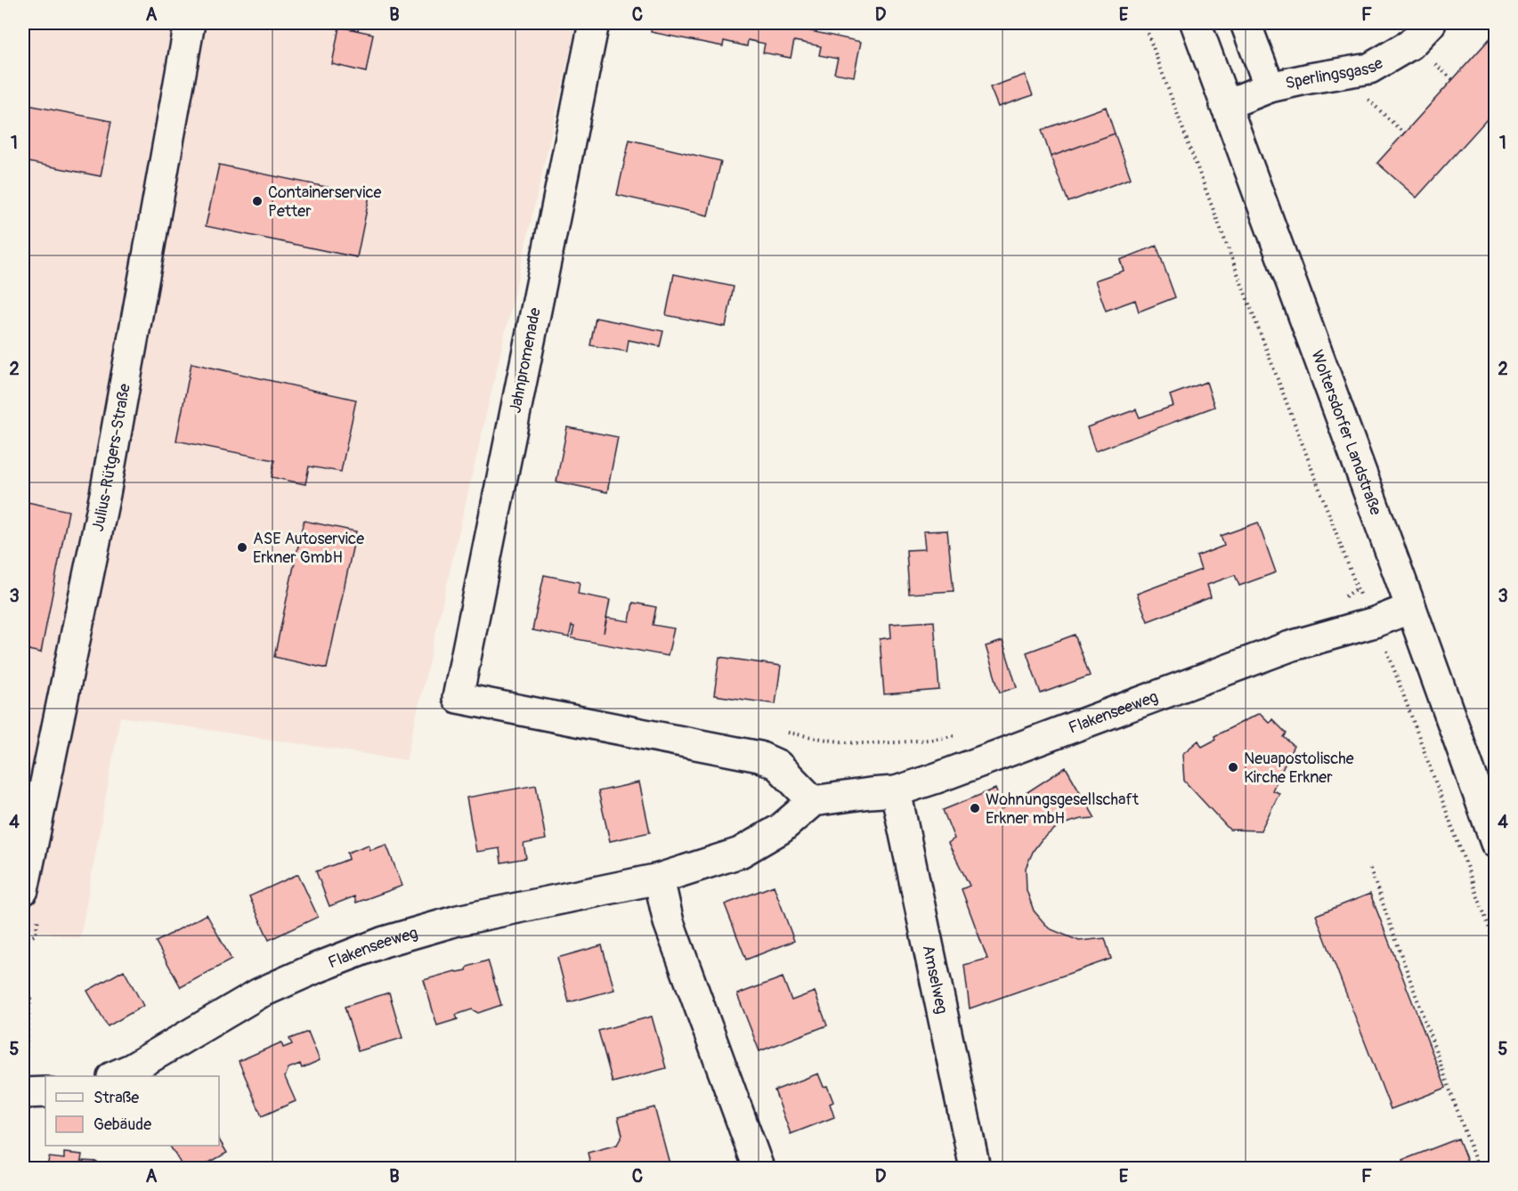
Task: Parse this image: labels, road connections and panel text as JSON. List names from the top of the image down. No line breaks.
{"streets":{"street":["Sperlingsgasse","Jahnpromenade","Woltersdorfer Landstraße","Julius-Rütgers-Straße","Flakenseeweg","Amselweg"]},"crossings":[["Sperlingsgasse","Woltersdorfer Landstraße"],["Jahnpromenade","Flakenseeweg"],["Woltersdorfer Landstraße","Flakenseeweg"],["Flakenseeweg","Amselweg"]],"places":["Containerservice Petter","ASE Autoservice Erkner GmbH","Neuapostolische Kirche Erkner","Wohnungsgesellschaft Erkner mbH"],"legend":["Straße","Gebäude"],"grid":{"columns":["A","B","C","D","E","F"],"rows":["1","2","3","4","5"]}}
